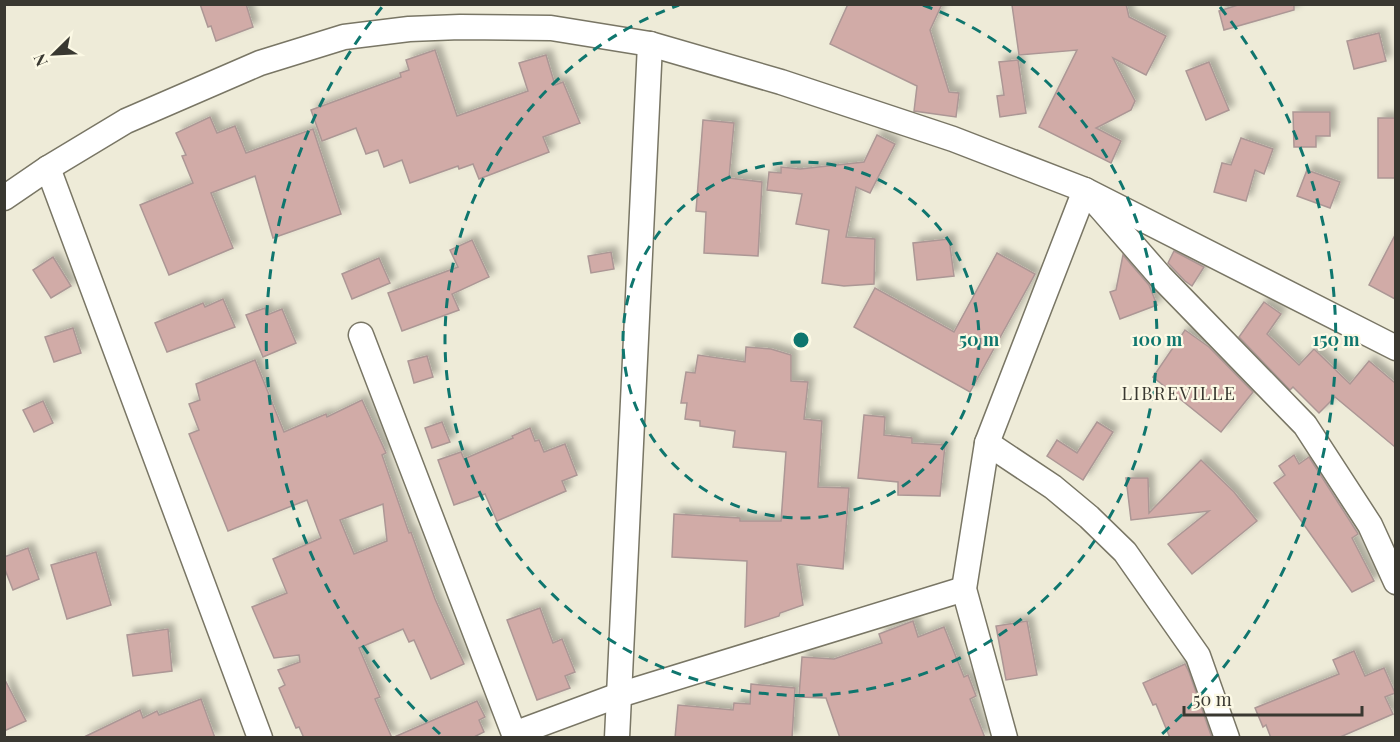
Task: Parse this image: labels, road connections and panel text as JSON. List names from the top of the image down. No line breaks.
{"districts":["LIBREVILLE"],"scale_bar":"50 m","north":"bottom left","rings":["50 m","100 m","150 m"]}
